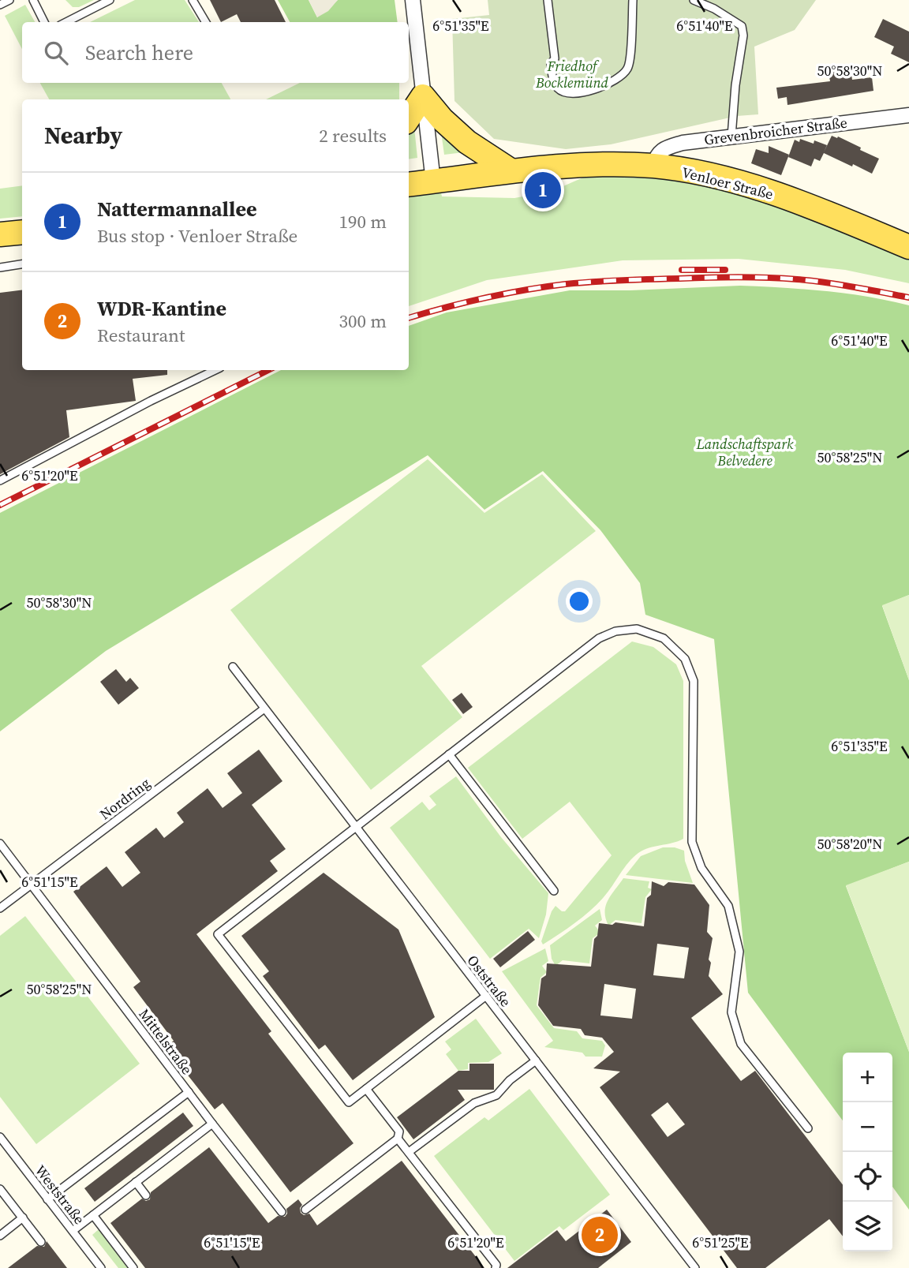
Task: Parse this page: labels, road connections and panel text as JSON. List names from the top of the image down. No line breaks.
{"streets":{"main road":["Venloer Straße"],"street":["Grevenbroicher Straße"],"lane":["Nordring","Oststraße","Mittelstraße","Weststraße"]},"crossings":[["Grevenbroicher Straße","Venloer Straße"],["Nordring","Oststraße"],["Nordring","Mittelstraße"]],"parks":["Friedhof Bocklemünd","Landschaftspark Belvedere"],"page":{"search":"Search here","heading":["Nearby","2 results"],"pins":["1","2"],"list":[{"mark":"1","name":"Nattermannallee","note":"Bus stop · Venloer Straße","value":"190 m"},{"mark":"2","name":"WDR-Kantine","note":"Restaurant","value":"300 m"}],"map_buttons":["+","−"]},"coordinates":["6°51'35\"E","6°51'40\"E","50°58'30\"N","50°58'25\"N","6°51'20\"E","50°58'20\"N","6°51'15\"E","6°51'25\"E"]}
